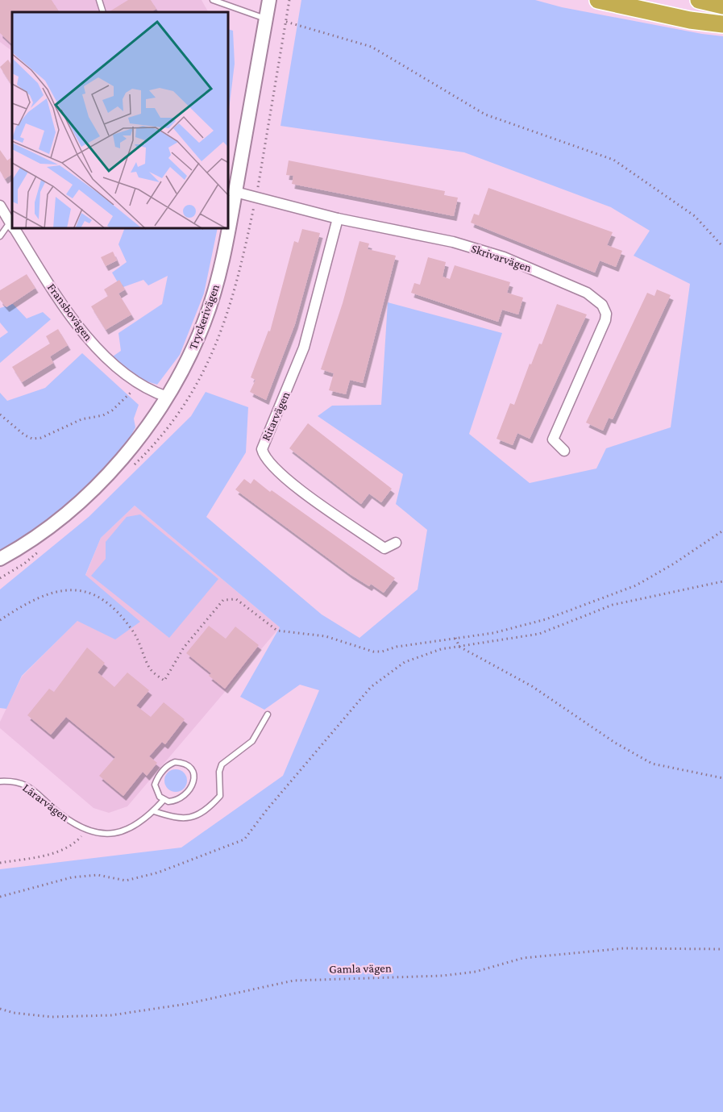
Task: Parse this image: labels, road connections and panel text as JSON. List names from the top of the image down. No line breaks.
{"streets":{"street":["Skrivarvägen","Fransbovägen","Tryckerivägen","Ritarvägen"],"lane":["Lärarvägen"],"path":["Gamla vägen"]},"crossings":[["Skrivarvägen","Tryckerivägen"],["Skrivarvägen","Ritarvägen"],["Fransbovägen","Tryckerivägen"]]}
